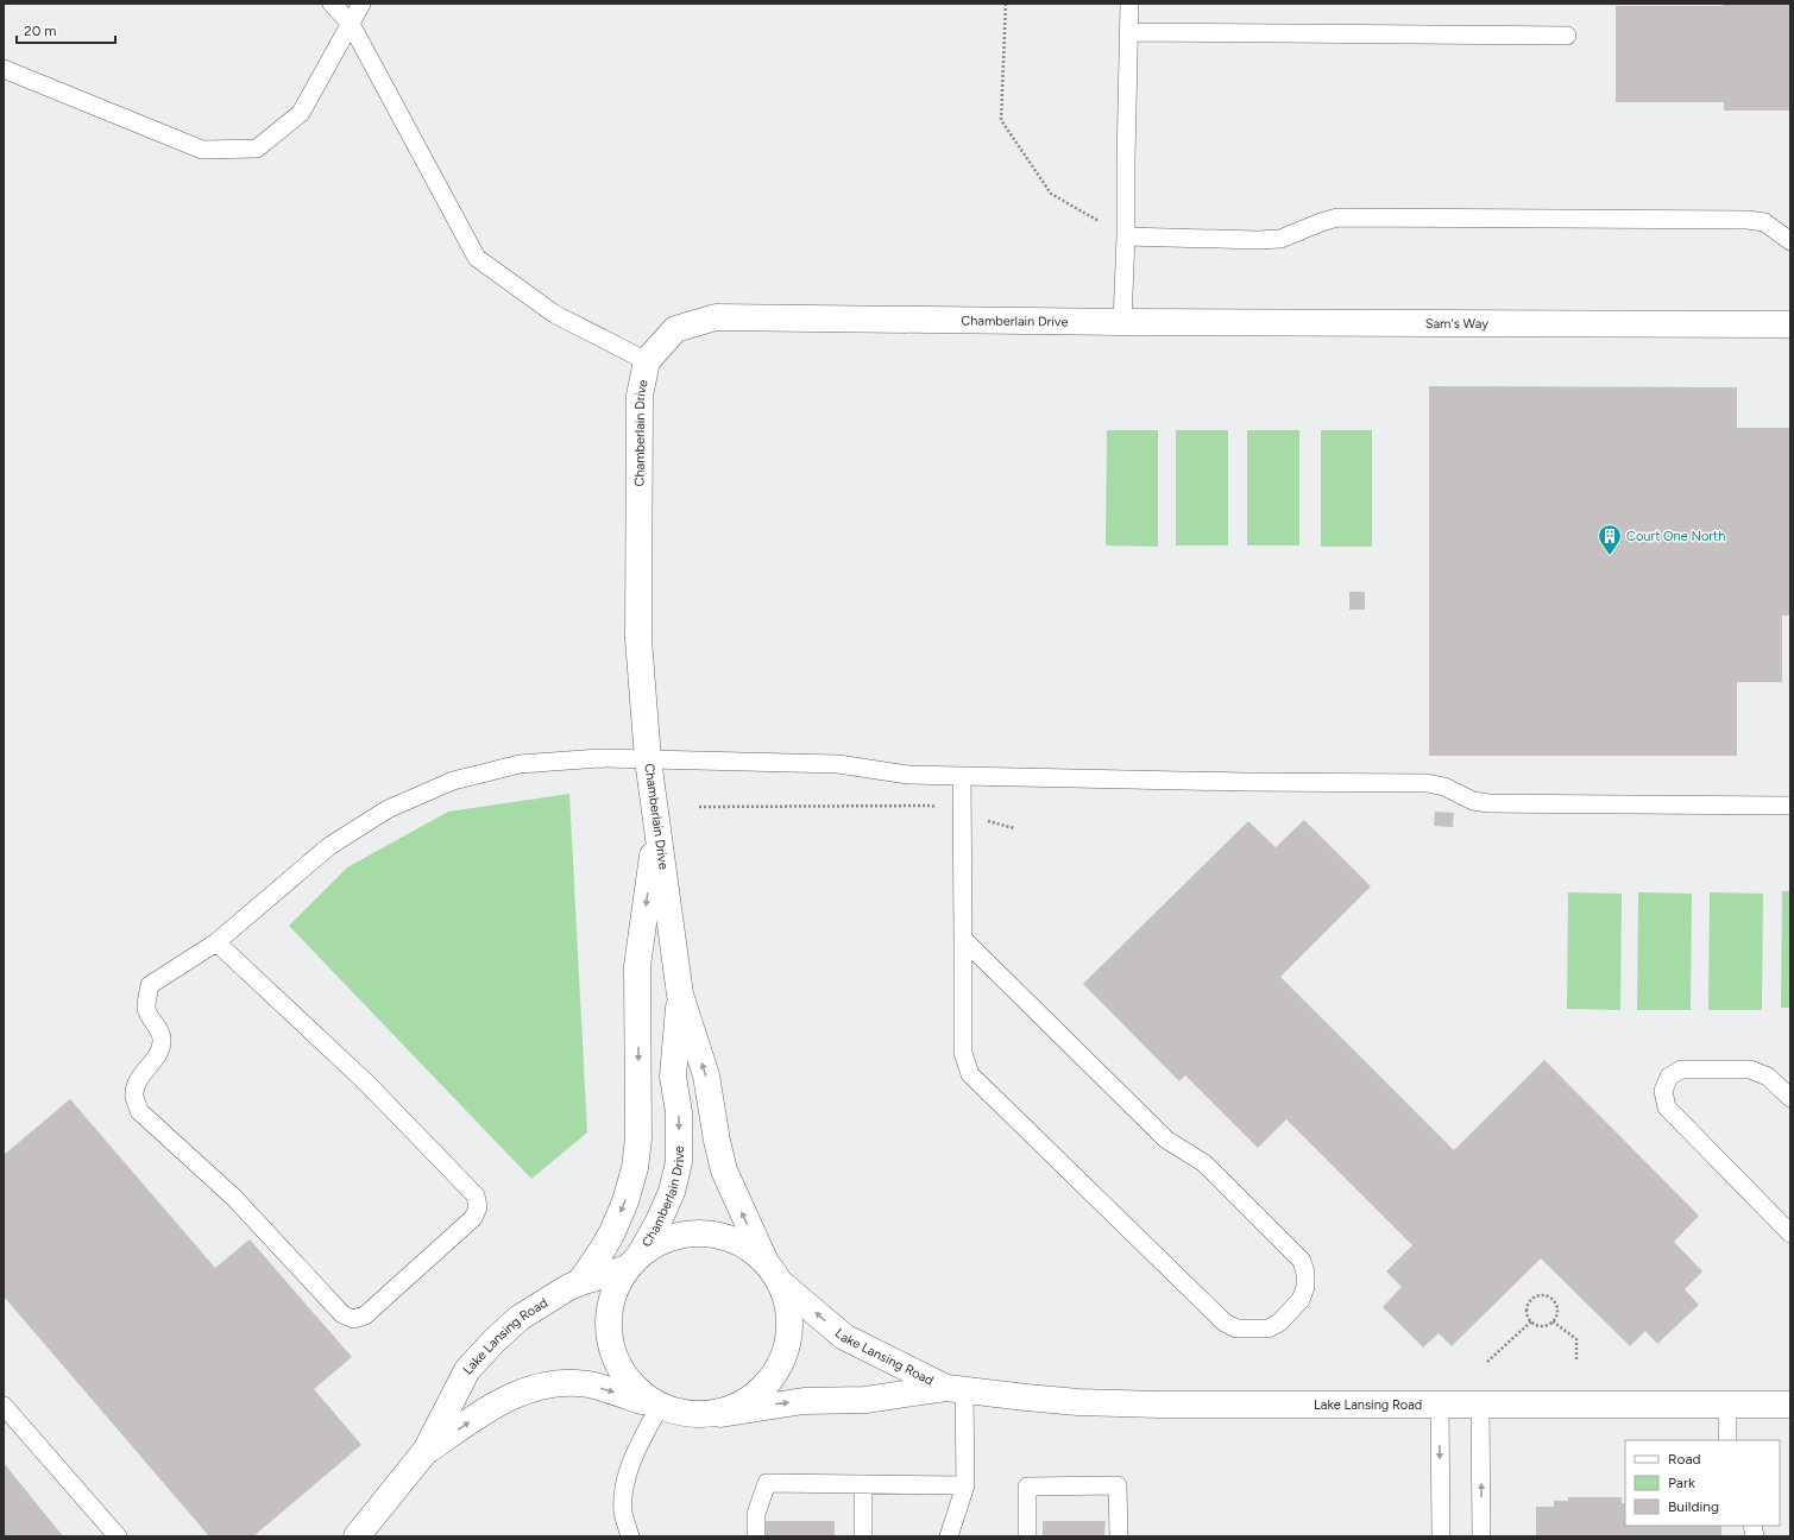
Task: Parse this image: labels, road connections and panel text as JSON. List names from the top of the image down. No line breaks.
{"streets":{"street":["Chamberlain Drive","Sam's Way","Lake Lansing Road"]},"crossings":[["Chamberlain Drive","Sam's Way"],["Chamberlain Drive","Lake Lansing Road"]],"places":{"building":["Court One North"]},"legend":["Road","Park","Building"],"scale_bar":"20 m"}
